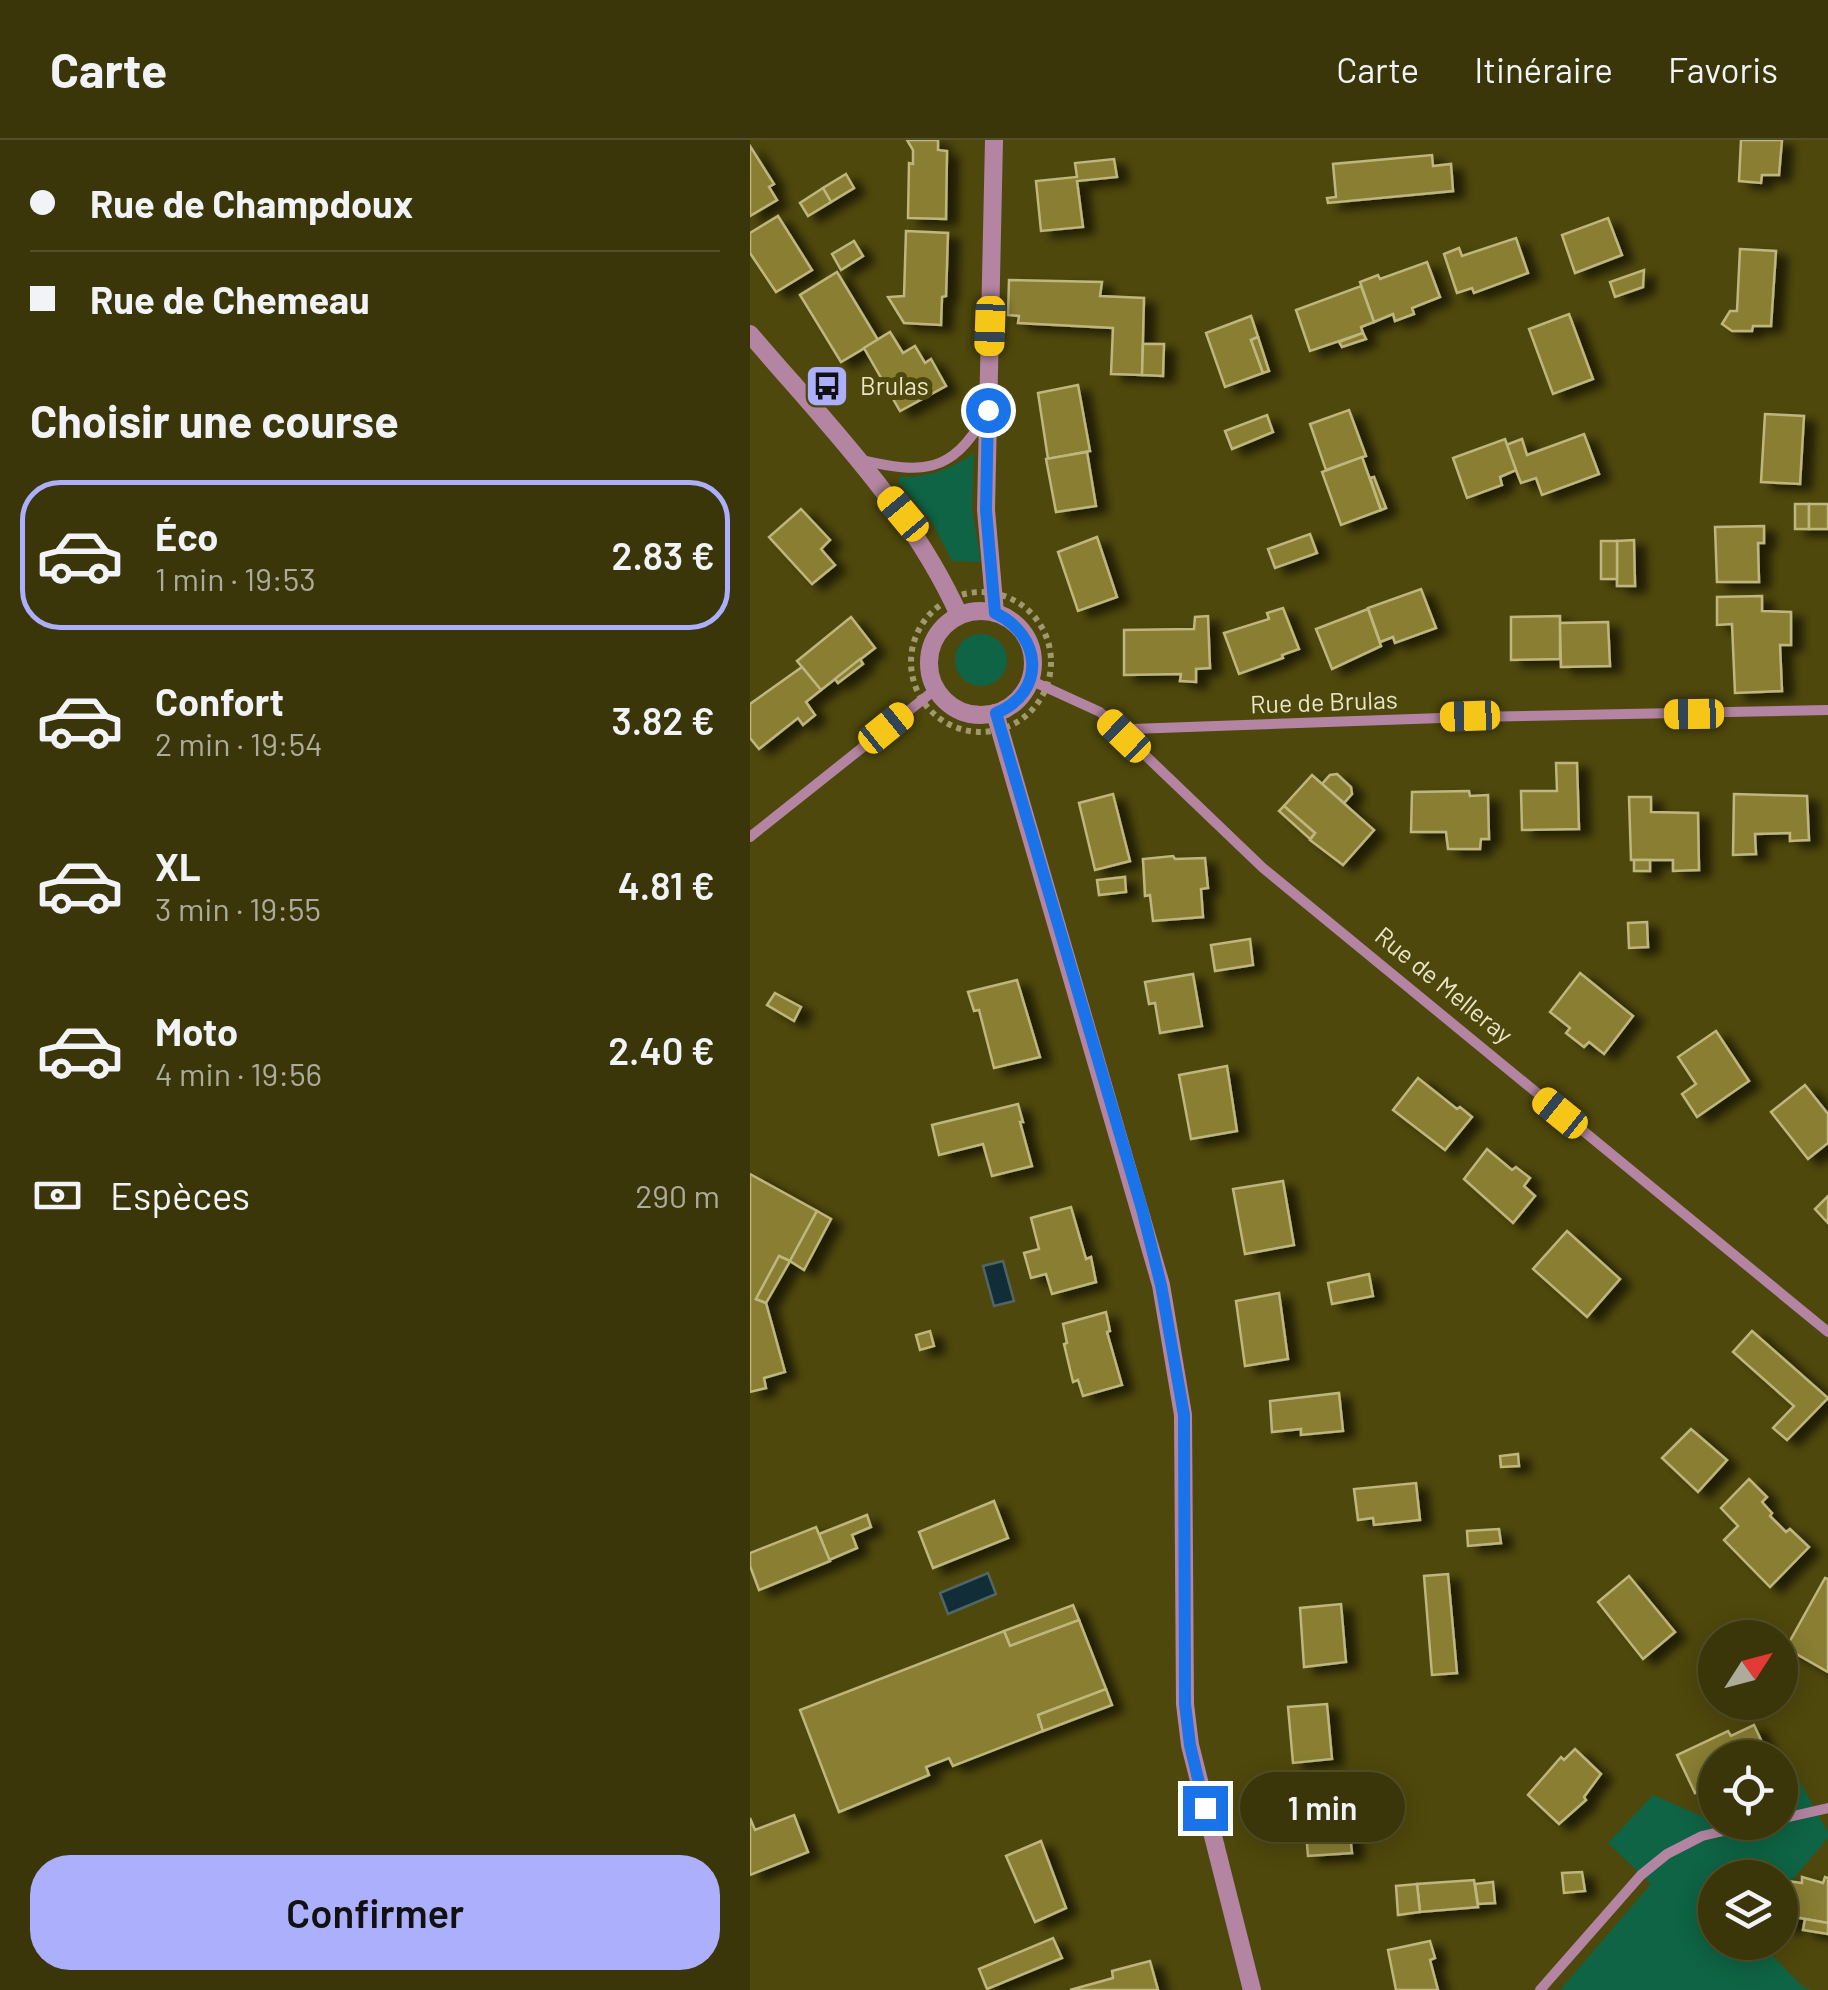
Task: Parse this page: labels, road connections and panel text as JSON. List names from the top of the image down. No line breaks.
{"streets":{"street":["Rue de Brulas","Rue de Melleray"]},"crossings":[["Rue de Brulas","Rue de Melleray"]],"places":{"bus stop":["Brulas"]},"north":"top right","page":{"header":"Carte","nav":["Carte","Itinéraire","Favoris"],"banner":["Rue de Champdoux","Rue de Chemeau"],"heading":"Choisir une course","list":[{"name":"Éco","note":"1 min · 19:53","value":"2.83 €"},{"name":"Confort","note":"2 min · 19:54","value":"3.82 €"},{"name":"XL","note":"3 min · 19:55","value":"4.81 €"},{"name":"Moto","note":"4 min · 19:56","value":"2.40 €"}],"pay":["Espèces","290 m"],"bubble":"1 min","buttons":"Confirmer"}}
